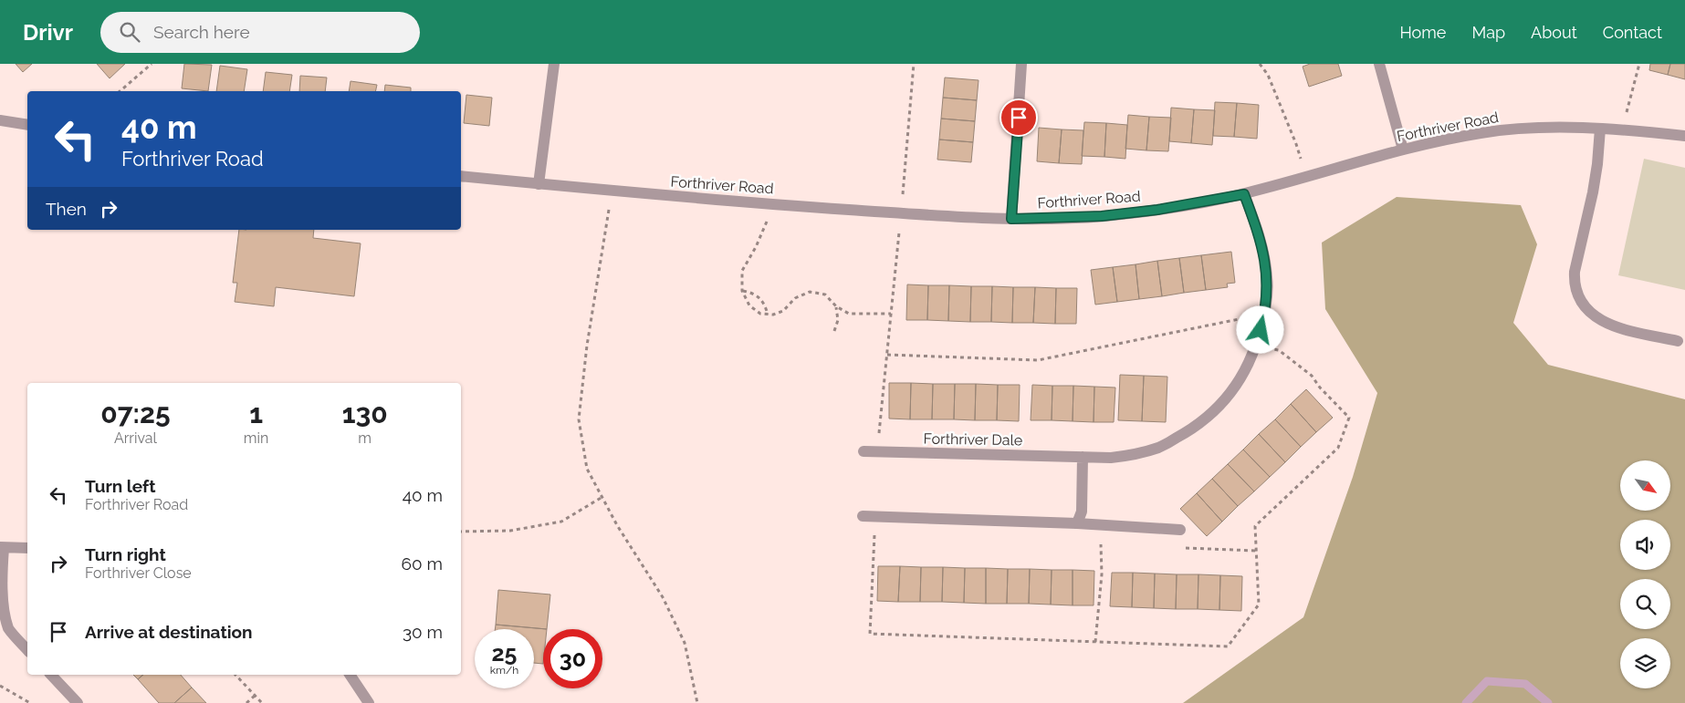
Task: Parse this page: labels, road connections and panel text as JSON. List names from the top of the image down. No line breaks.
{"streets":{"street":["Forthriver Road","Forthriver Dale"]},"crossings":[["Forthriver Road","Forthriver Dale"]],"north":"bottom right","page":{"header":"Drivr","search":"Search here","nav":["Home","Map","About","Contact"],"turn":["40 m","Forthriver Road"],"then":"Then","eta":["07:25","Arrival","1","min","130","m"],"list":[{"name":"Turn left","note":"Forthriver Road","value":"40 m"},{"name":"Turn right","note":"Forthriver Close","value":"60 m"},{"name":"Arrive at destination","value":"30 m"}],"speed":"25 km/h","limit":"30"}}
